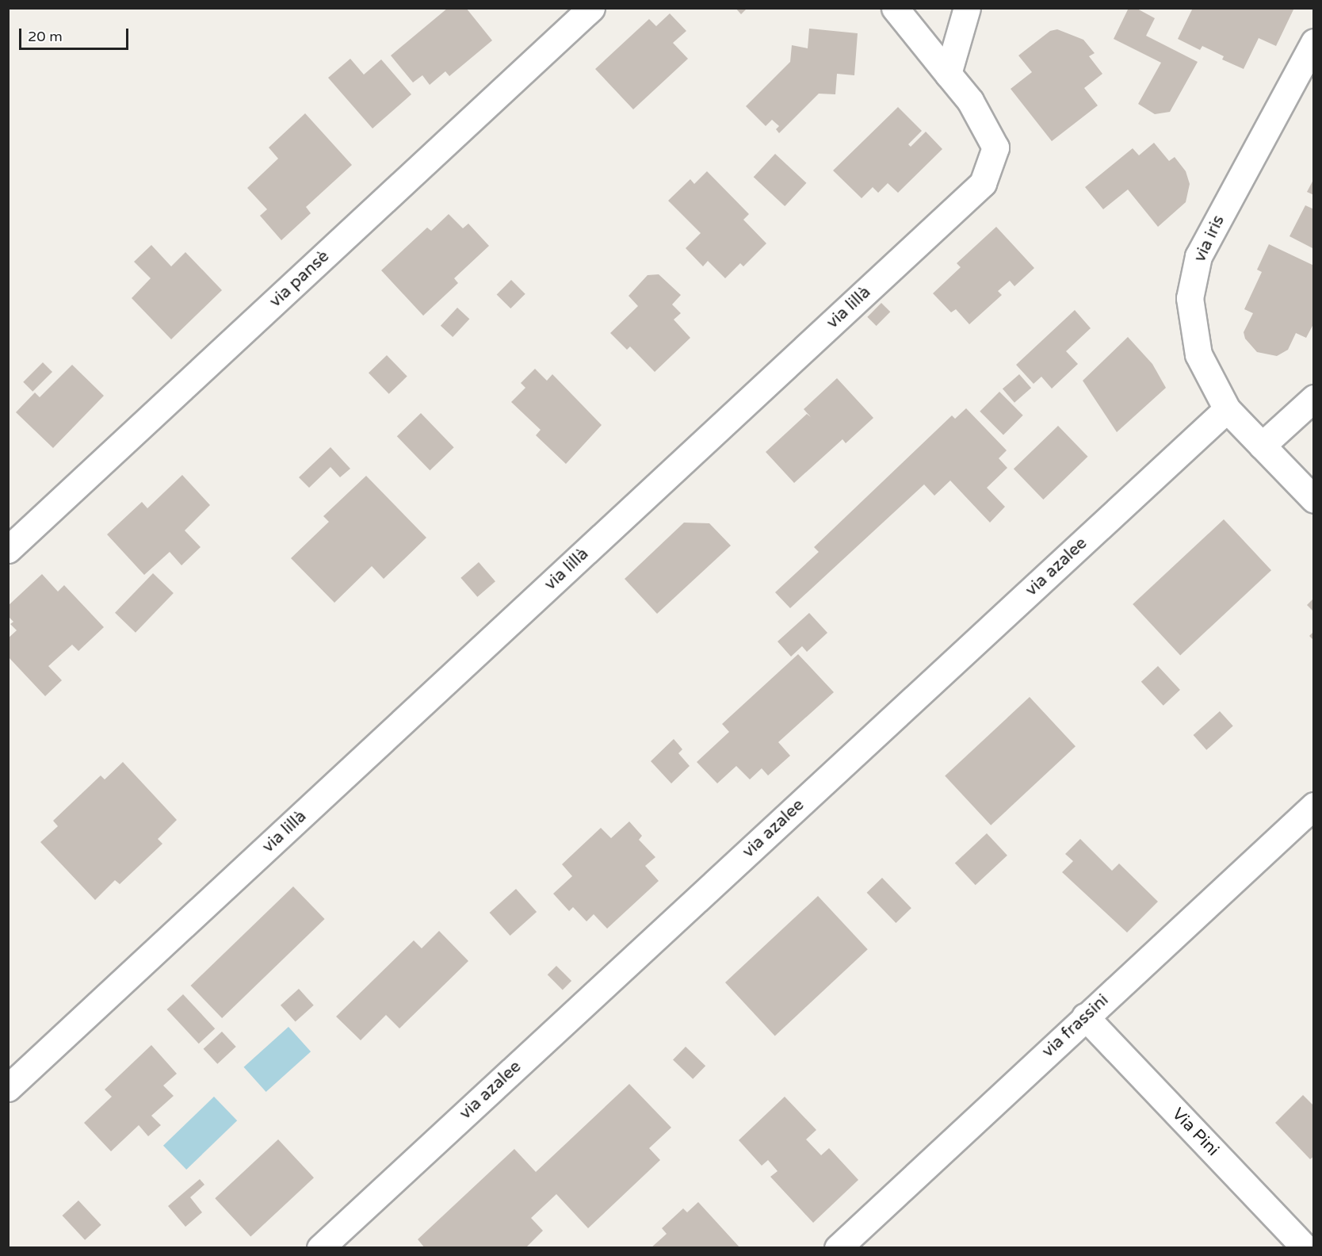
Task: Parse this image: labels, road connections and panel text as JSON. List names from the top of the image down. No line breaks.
{"streets":{"street":["via iris","via pansè","via lillà","via azalee","via frassini","Via Pini"]},"crossings":[["via iris","via azalee"],["via frassini","Via Pini"]],"scale_bar":"20 m"}
